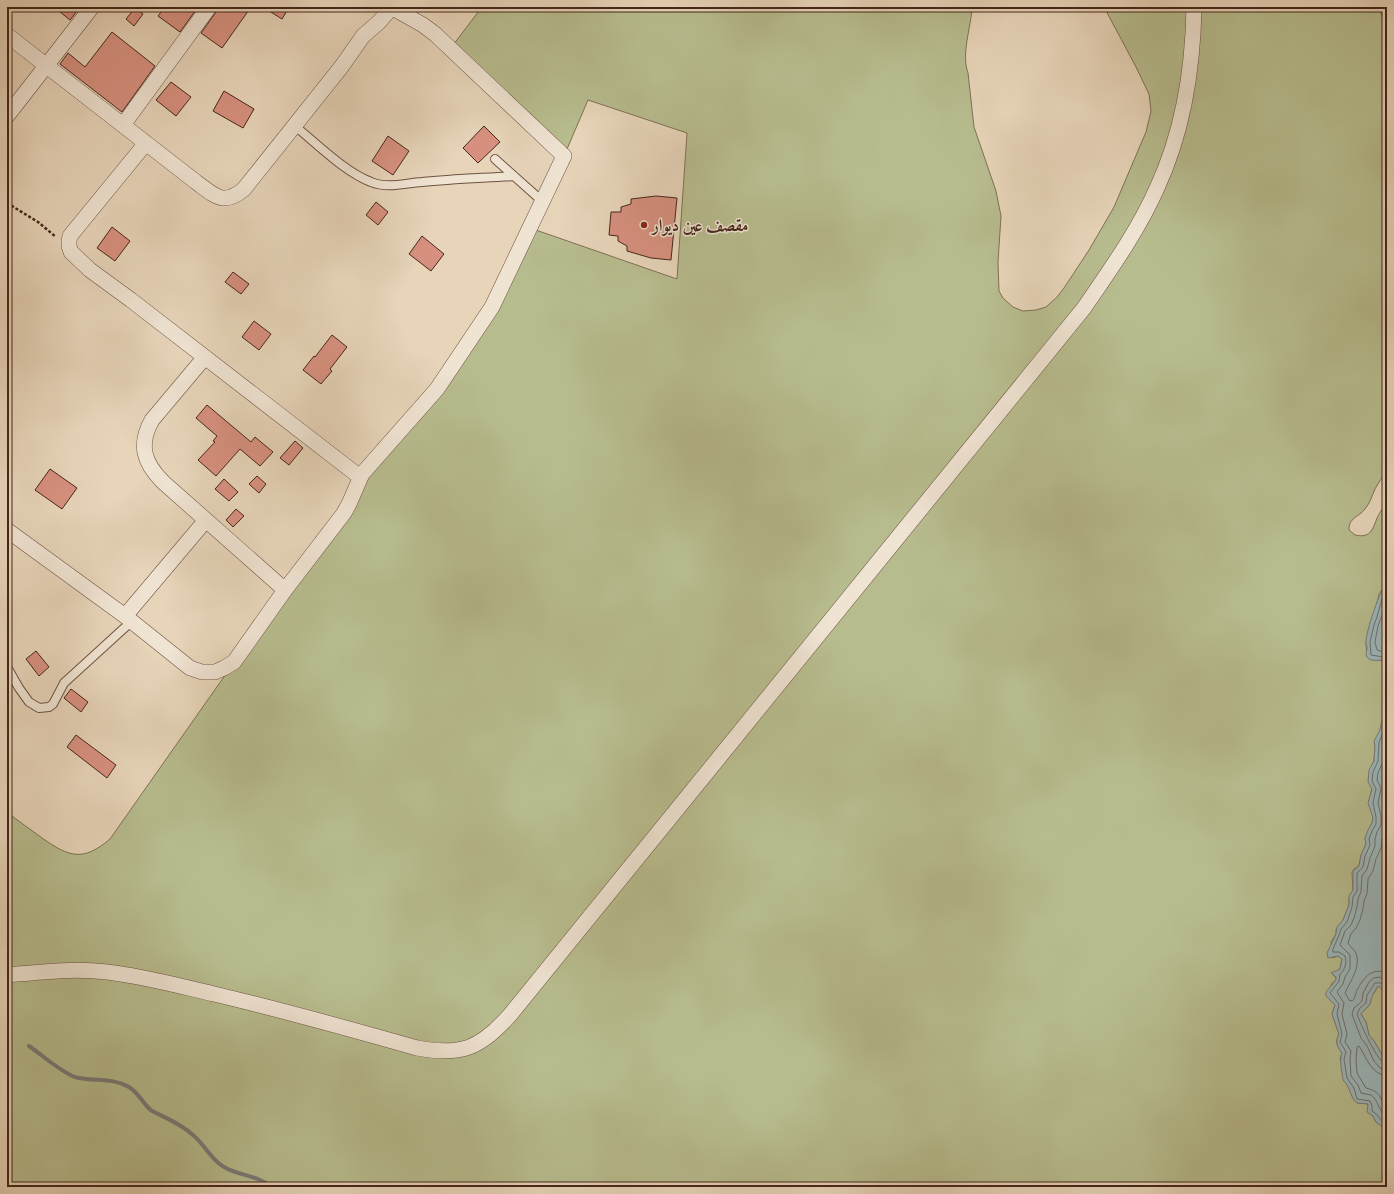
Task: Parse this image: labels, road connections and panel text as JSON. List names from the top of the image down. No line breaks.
{"places":["مقصف عين ديوار"]}
